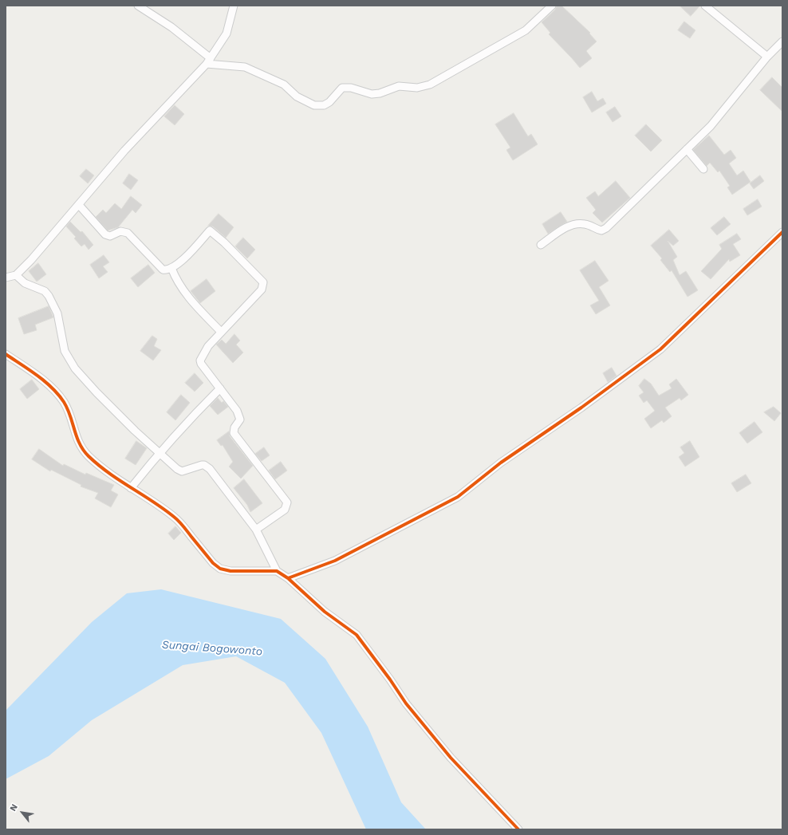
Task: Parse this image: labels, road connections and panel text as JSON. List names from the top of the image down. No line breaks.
{"water":["Sungai Bogowonto"],"north":"top left"}
